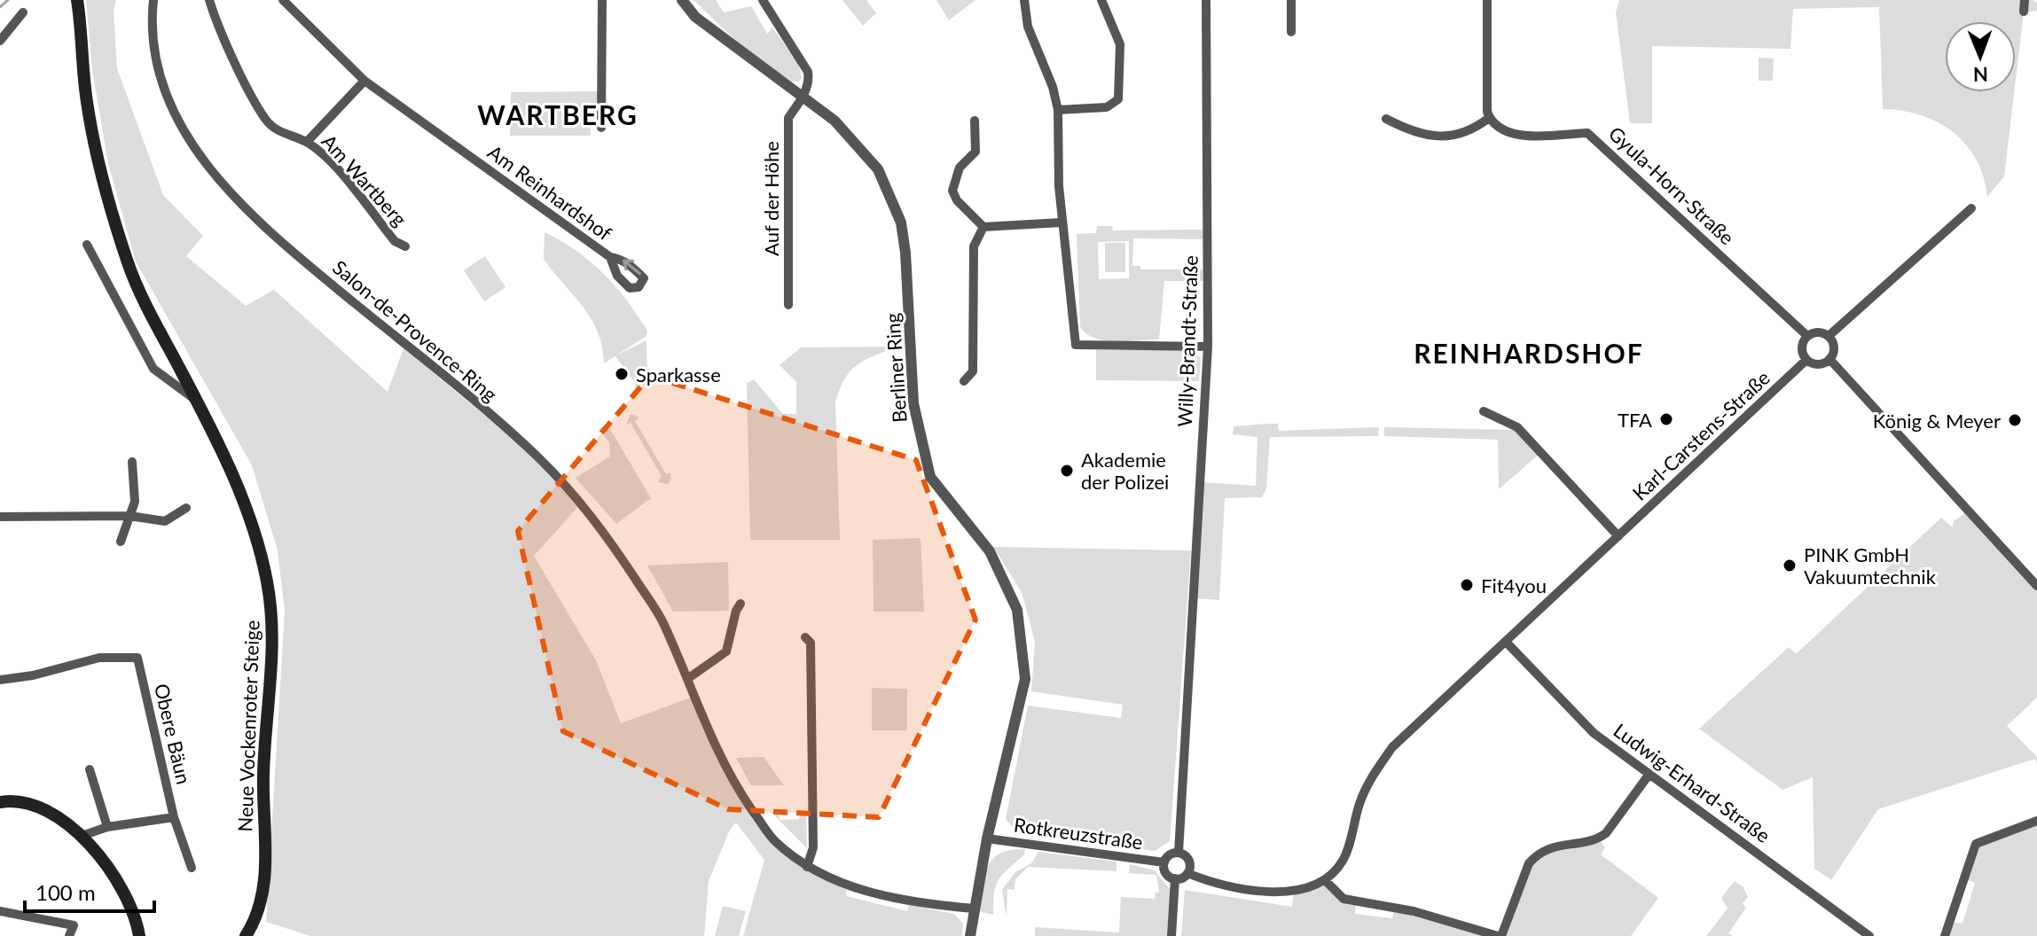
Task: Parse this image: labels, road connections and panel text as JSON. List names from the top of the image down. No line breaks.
{"streets":{"main road":["Neue Vockenroter Steige"],"street":["Am Wartberg","Gyula-Horn-Straße","Am Reinhardshof","Auf der Höhe","Salon-de-Provence-Ring","Willy-Brandt-Straße","Berliner Ring","Karl-Carstens-Straße","Obere Bäun","Ludwig-Erhard-Straße","Rotkreuzstraße"]},"crossings":[["Gyula-Horn-Straße","Karl-Carstens-Straße"],["Auf der Höhe","Berliner Ring"],["Salon-de-Provence-Ring","Berliner Ring"],["Willy-Brandt-Straße","Rotkreuzstraße"],["Berliner Ring","Rotkreuzstraße"],["Karl-Carstens-Straße","Ludwig-Erhard-Straße"]],"districts":["WARTBERG","REINHARDSHOF"],"places":["Sparkasse","TFA","König & Meyer","Akademie der Polizei","PINK GmbH Vakuumtechnik","Fit4you"],"scale_bar":"100 m","north":"bottom"}
